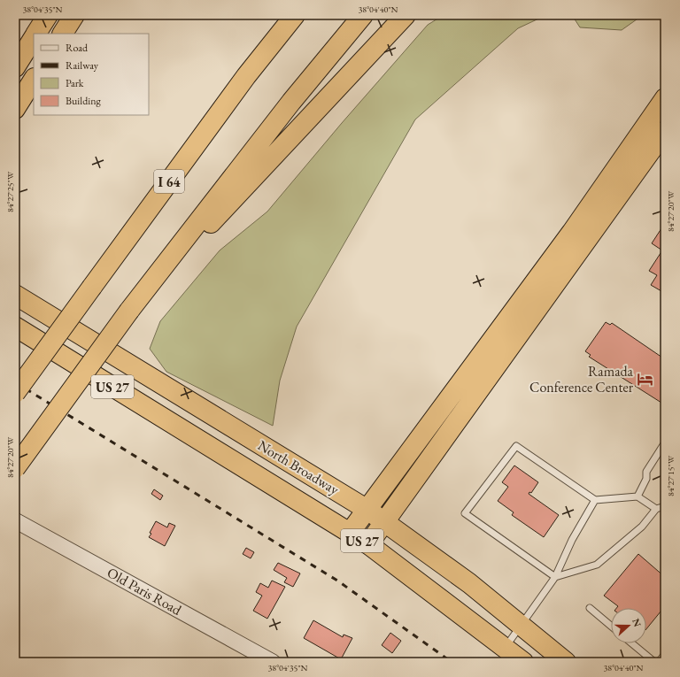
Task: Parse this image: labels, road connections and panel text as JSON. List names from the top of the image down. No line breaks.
{"streets":{"highway":["I 64","US 27","North Broadway"],"street":["Old Paris Road"]},"places":{"hotel":["Ramada Conference Center"]},"legend":["Road","Railway","Park","Building"],"north":"right","coordinates":["38°04'35\"N","38°04'40\"N","84°27'25\"W","84°27'20\"W","84°27'15\"W"]}
